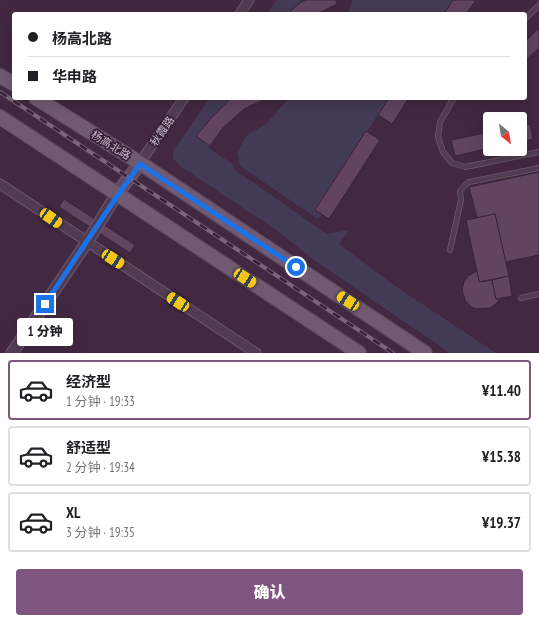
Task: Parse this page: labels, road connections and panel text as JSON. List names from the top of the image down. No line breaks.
{"streets":{"main road":["杨高北路"],"street":["秋霞路"]},"crossings":[["秋霞路","杨高北路"]],"north":"bottom right","page":{"banner":["杨高北路","华申路"],"bubble":"1 分钟","list":[{"name":"经济型","note":"1 分钟 · 19:33","value":"¥11.40"},{"name":"舒适型","note":"2 分钟 · 19:34","value":"¥15.38"},{"name":"XL","note":"3 分钟 · 19:35","value":"¥19.37"}],"buttons":"确认"}}
